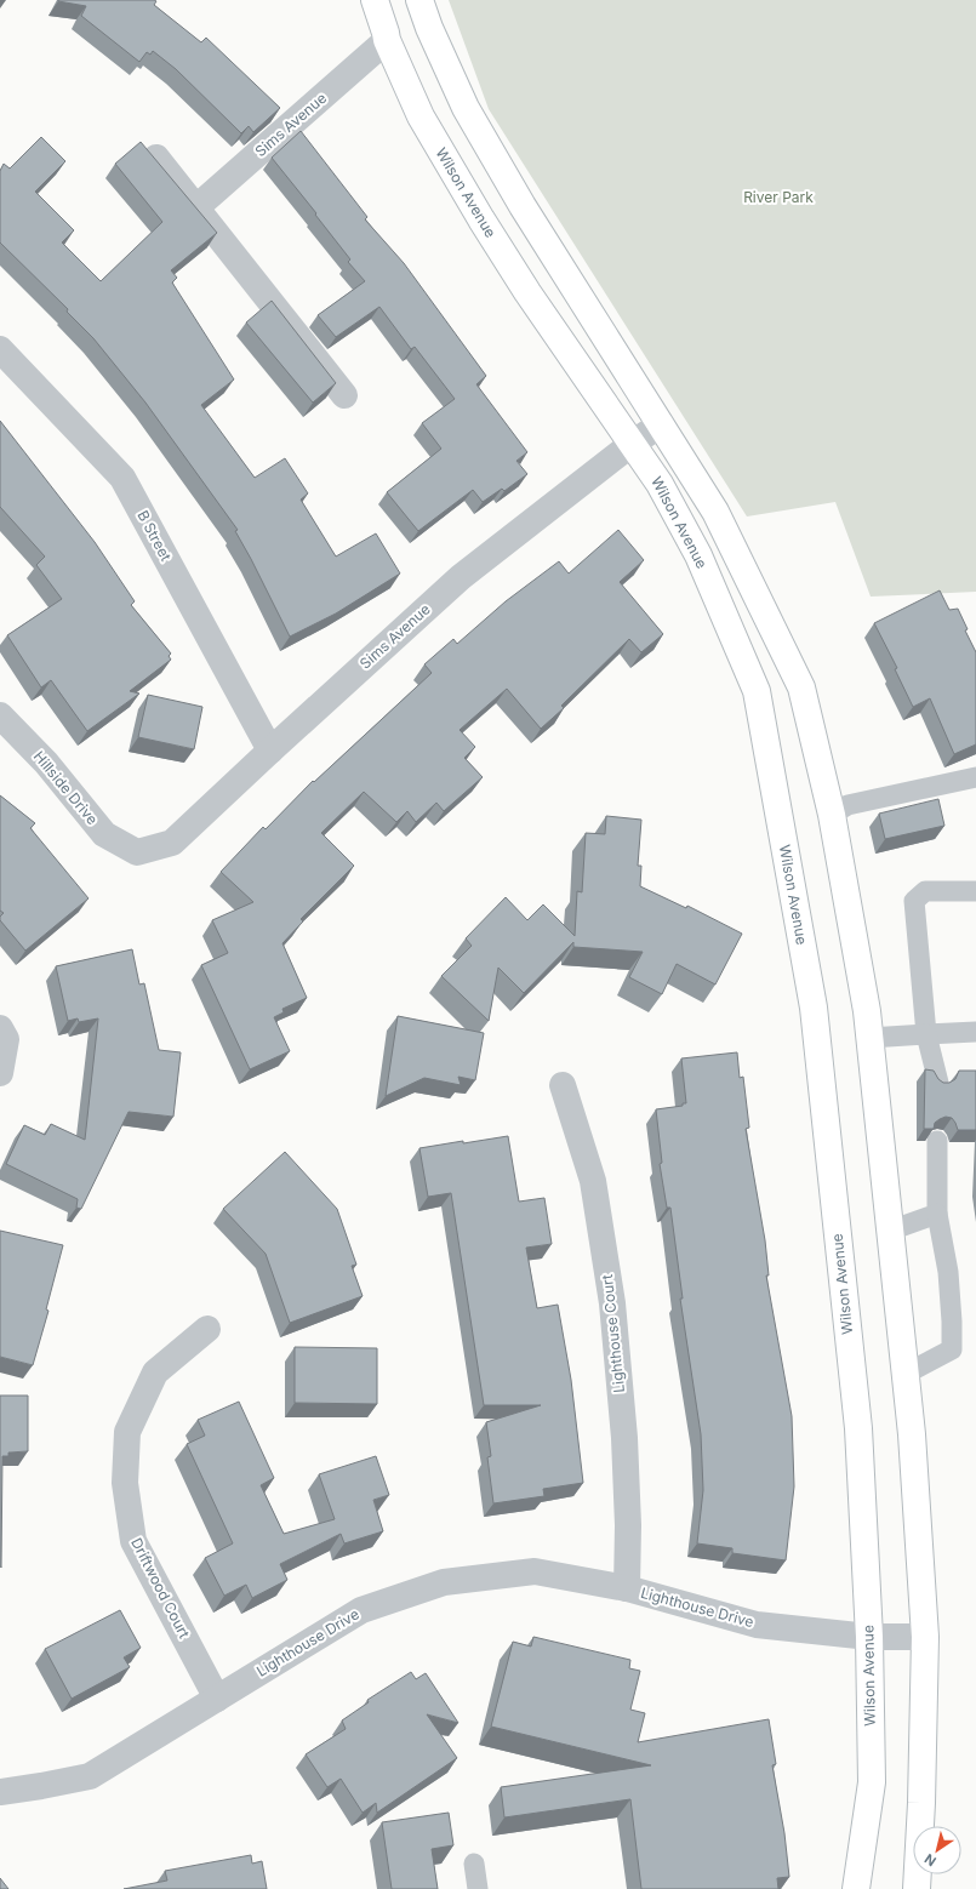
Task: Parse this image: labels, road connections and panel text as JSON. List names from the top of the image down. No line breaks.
{"streets":{"main road":["Wilson Avenue"],"street":["Sims Avenue","B Street","Hillside Drive","Lighthouse Court","Driftwood Court","Lighthouse Drive"]},"crossings":[["Sims Avenue","Wilson Avenue"],["Sims Avenue","B Street"],["Sims Avenue","Hillside Drive"],["Wilson Avenue","Lighthouse Drive"],["Lighthouse Court","Lighthouse Drive"],["Driftwood Court","Lighthouse Drive"]],"parks":["River Park"],"north":"bottom left"}
